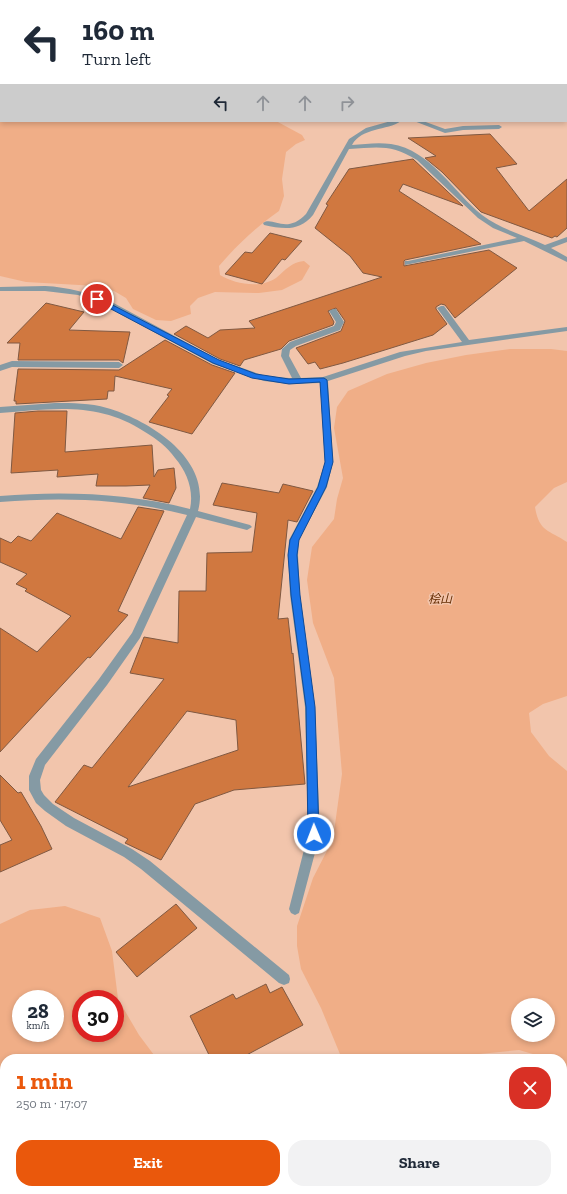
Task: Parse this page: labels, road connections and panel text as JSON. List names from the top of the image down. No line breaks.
{"parks":["桧山"],"page":{"turn":["160 m","Turn left"],"speed":"28 km/h","limit":"30","heading":["1 min","250 m · 17:07"],"buttons":["Exit","Share"]}}
